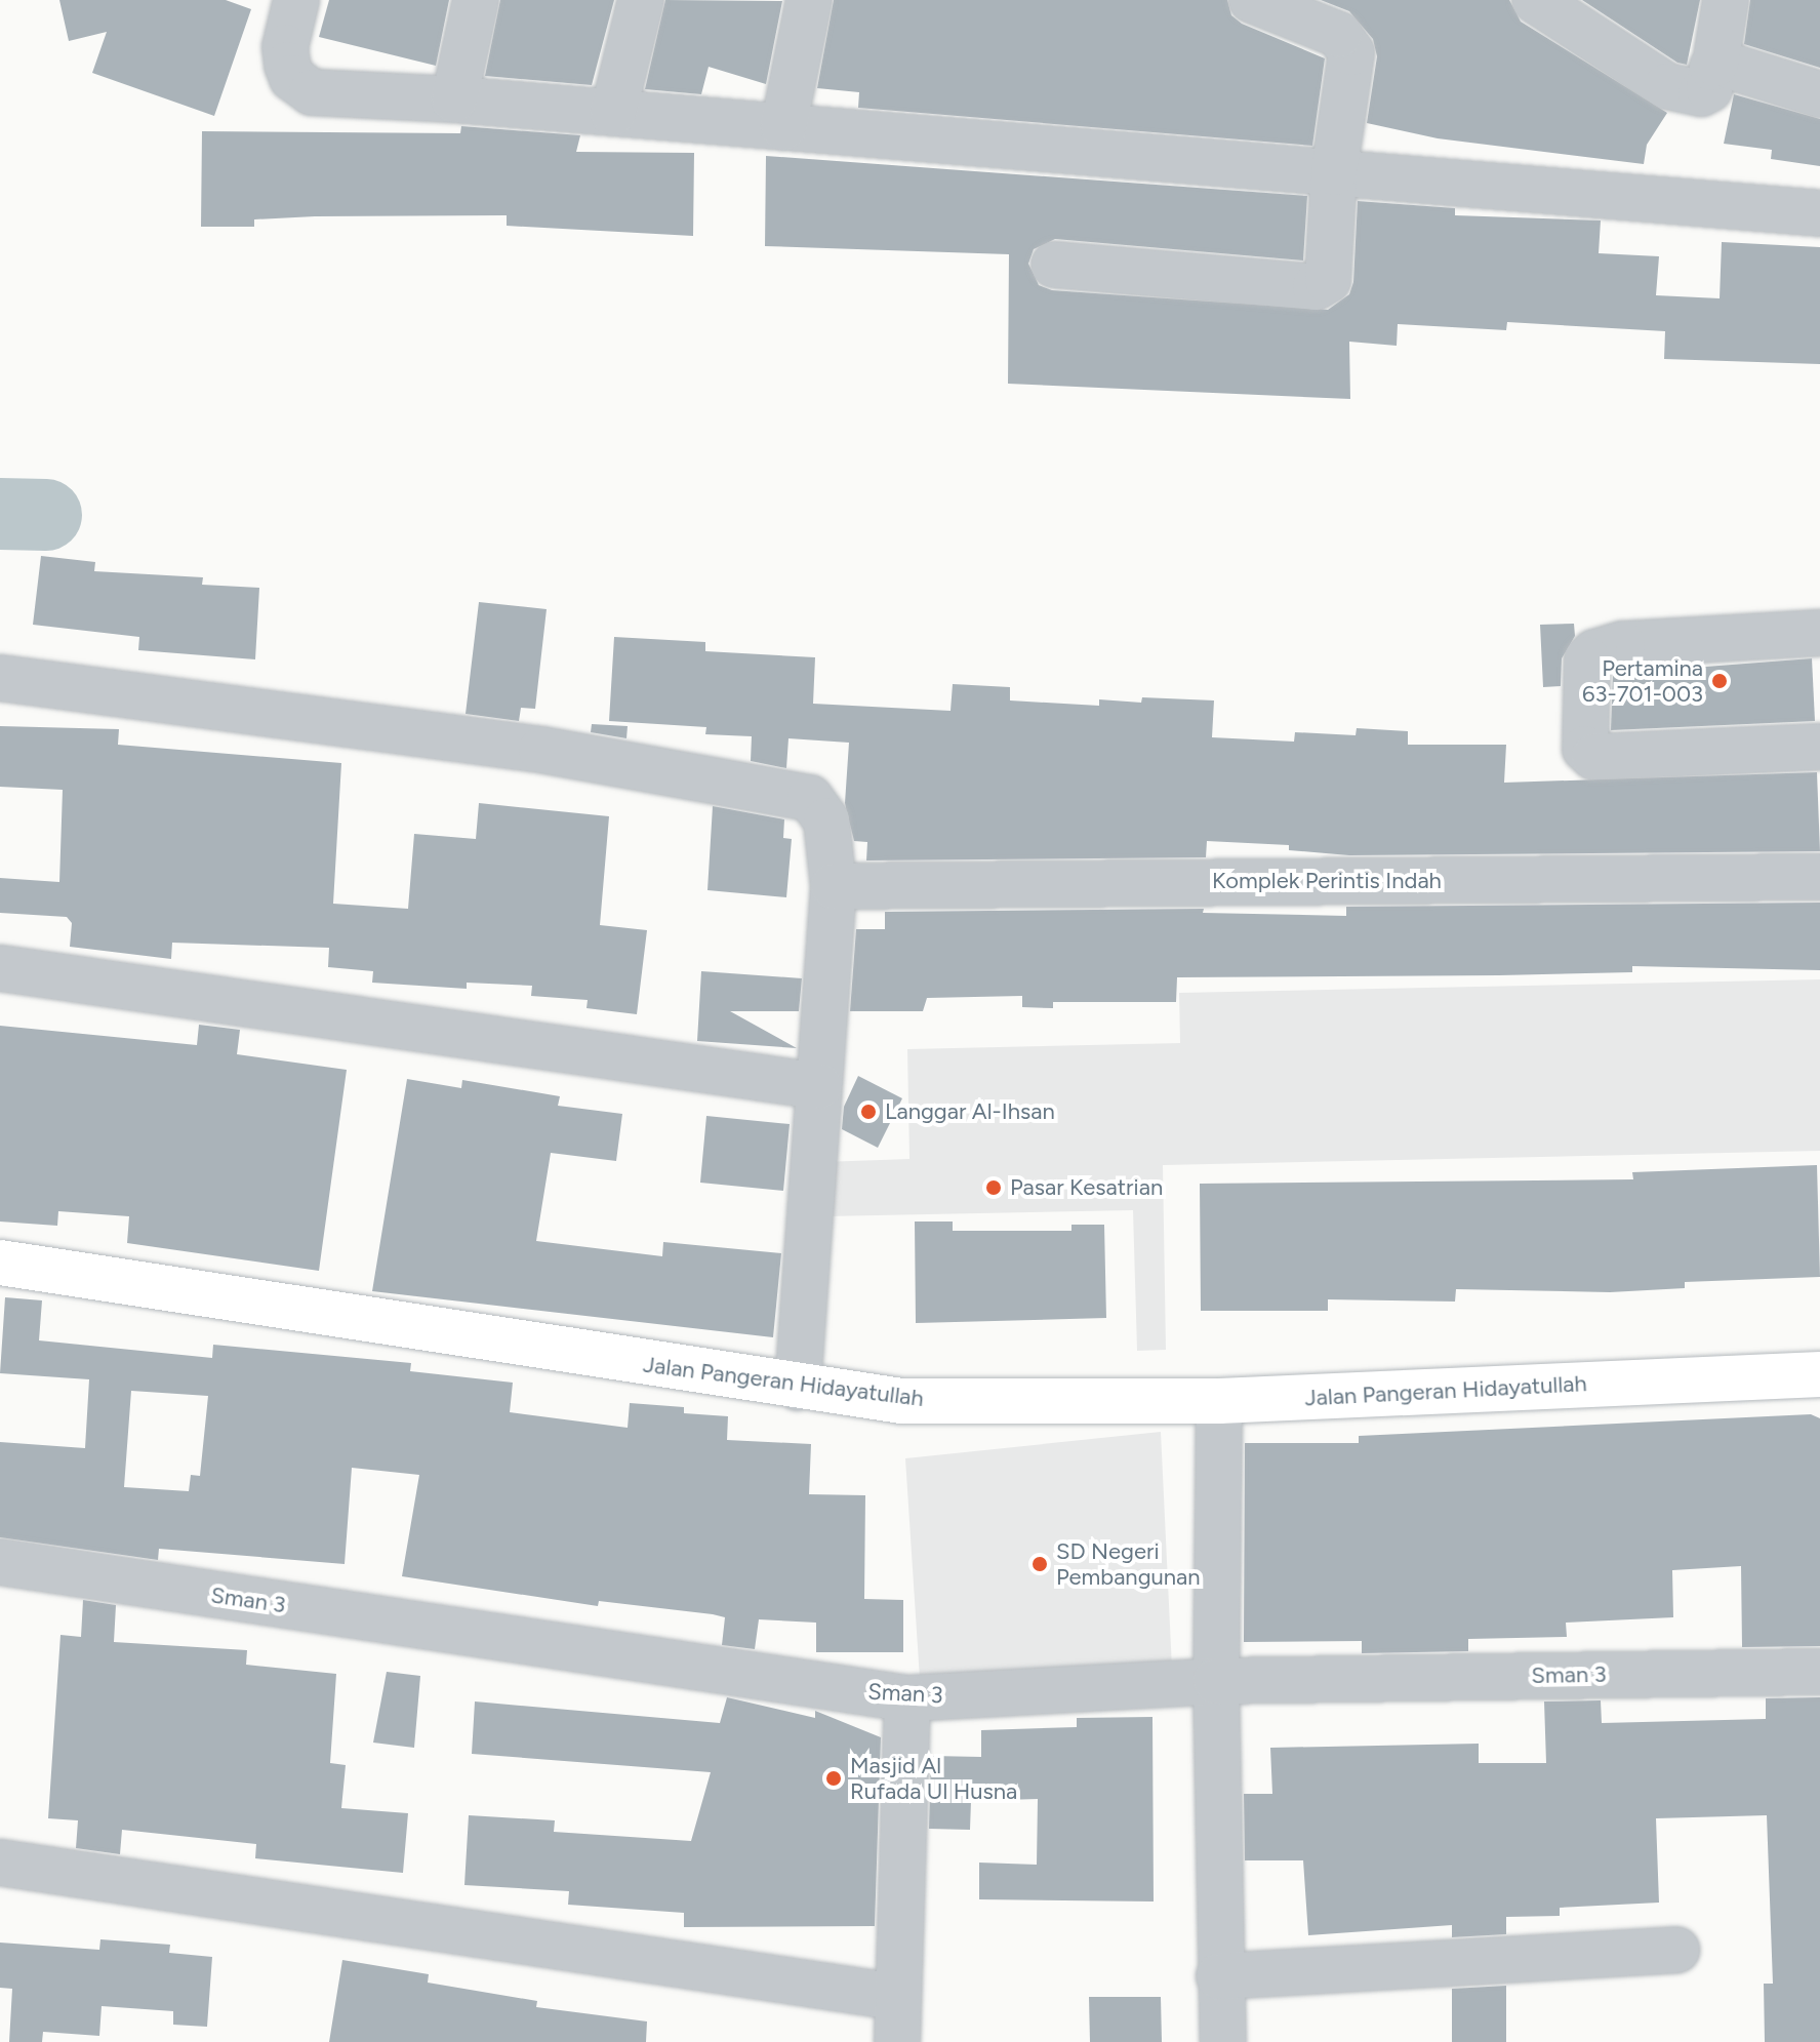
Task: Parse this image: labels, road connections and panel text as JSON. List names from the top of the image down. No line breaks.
{"streets":{"main road":["Jalan Pangeran Hidayatullah"],"street":["Komplek Perintis Indah","Sman 3"]},"places":["Pertamina 63-701-003","Langgar Al-Ihsan","Pasar Kesatrian","SD Negeri Pembangunan","Masjid Al Rufada Ul Husna"]}
